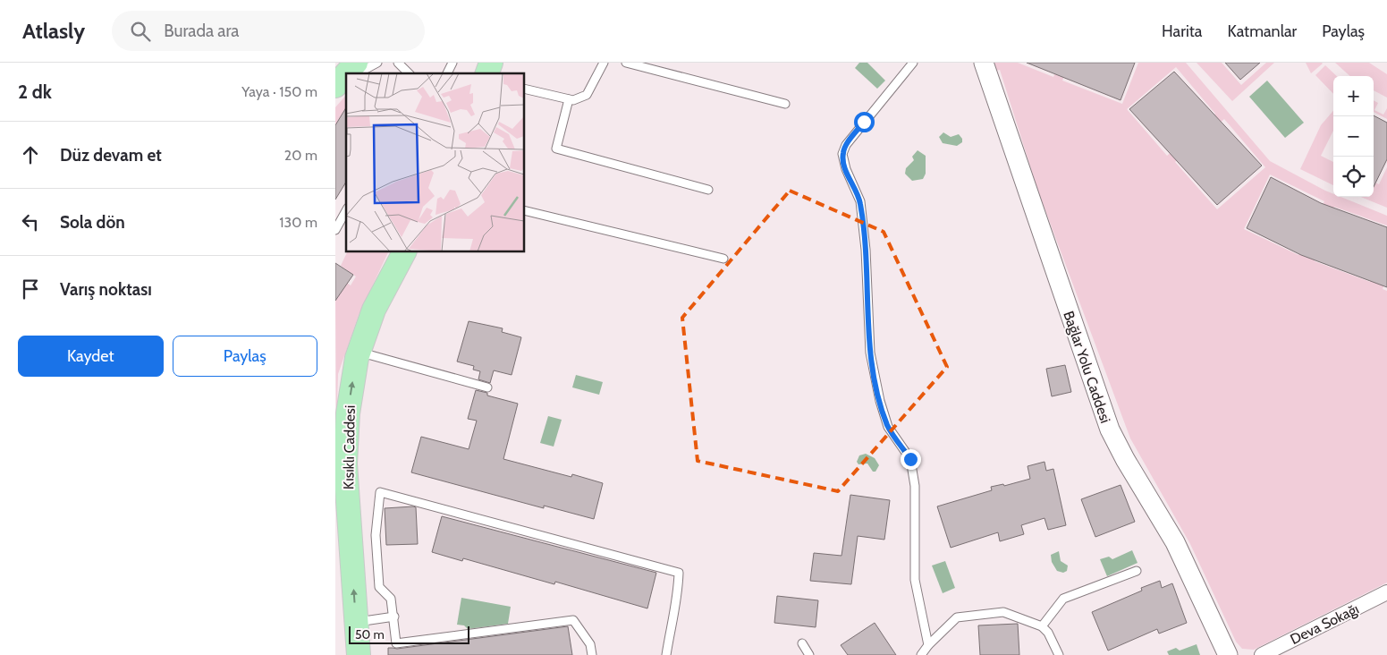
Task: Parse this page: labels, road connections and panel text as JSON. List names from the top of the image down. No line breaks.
{"streets":{"main road":["Kısıklı Caddesi"],"street":["Bağlar Yolu Caddesi","Deva Sokağı"]},"one_way":["Kısıklı Caddesi"],"scale_bar":"50 m","page":{"header":"Atlasly","search":"Burada ara","nav":["Harita","Katmanlar","Paylaş"],"heading":["2 dk","Yaya · 150 m"],"map_buttons":["+","−"],"list":[["Düz devam et","20 m"],["Sola dön","130 m"],"Varış noktası"],"buttons":["Kaydet","Paylaş"],"scale":"50 m"}}
